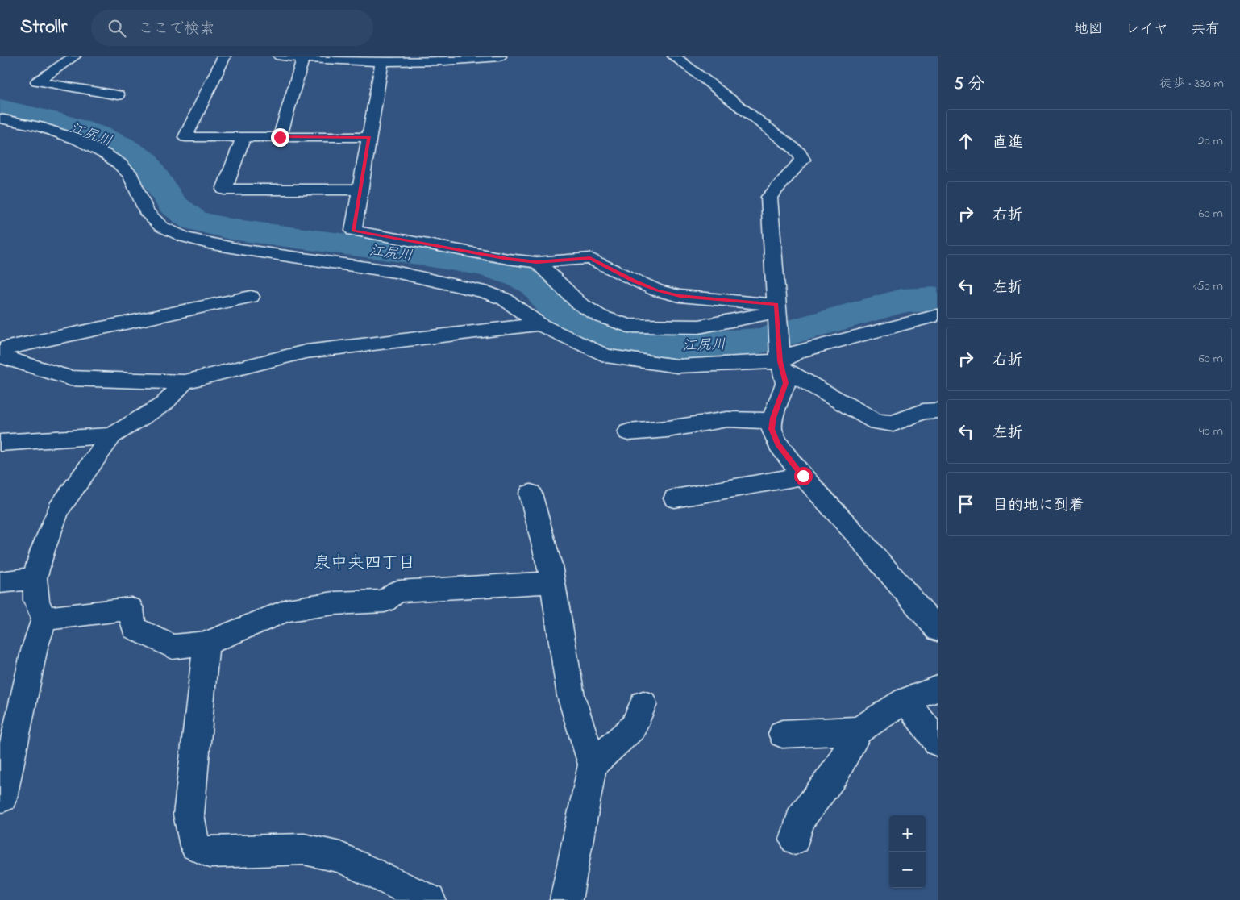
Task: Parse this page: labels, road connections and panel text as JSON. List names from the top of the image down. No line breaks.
{"districts":["泉中央四丁目"],"water":["江尻川"],"page":{"header":"Strollr","search":"ここで検索","nav":["地図","レイヤ","共有"],"heading":["5 分","徒歩 · 330 m"],"list":[["直進","20 m"],["右折","60 m"],["左折","150 m"],["右折","60 m"],["左折","40 m"],"目的地に到着"],"map_buttons":["+","−"]}}
